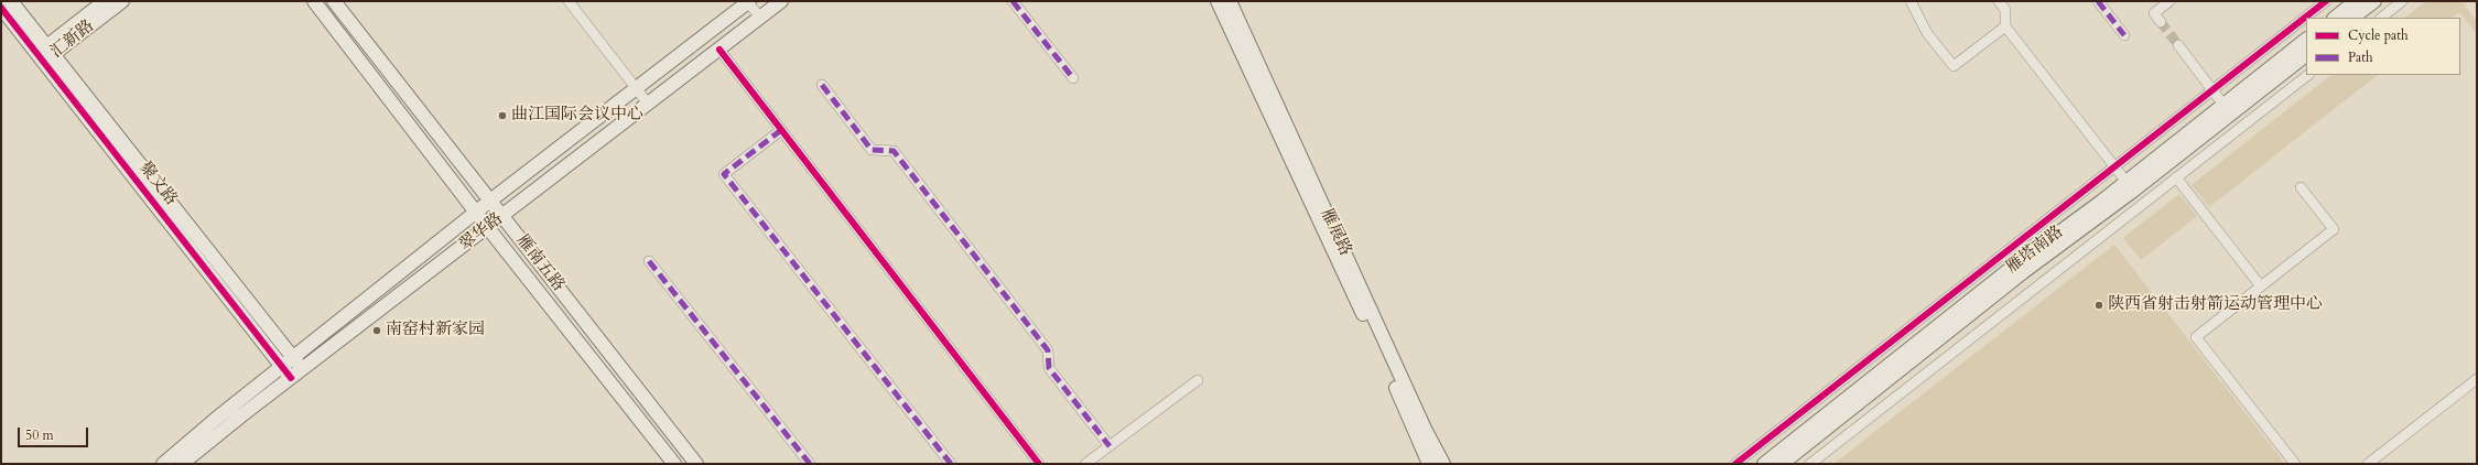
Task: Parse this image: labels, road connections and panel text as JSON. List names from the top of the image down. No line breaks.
{"streets":{"main road":["汇新路","聚文路","翠华路","雁展路","雁塔南路","雁南五路"]},"crossings":[["汇新路","聚文路"],["聚文路","翠华路"],["翠华路","雁南五路"]],"places":["曲江国际会议中心","陕西省射击射箭运动管理中心","南窑村新家园"],"legend":["Cycle path","Path"],"scale_bar":"50 m"}
